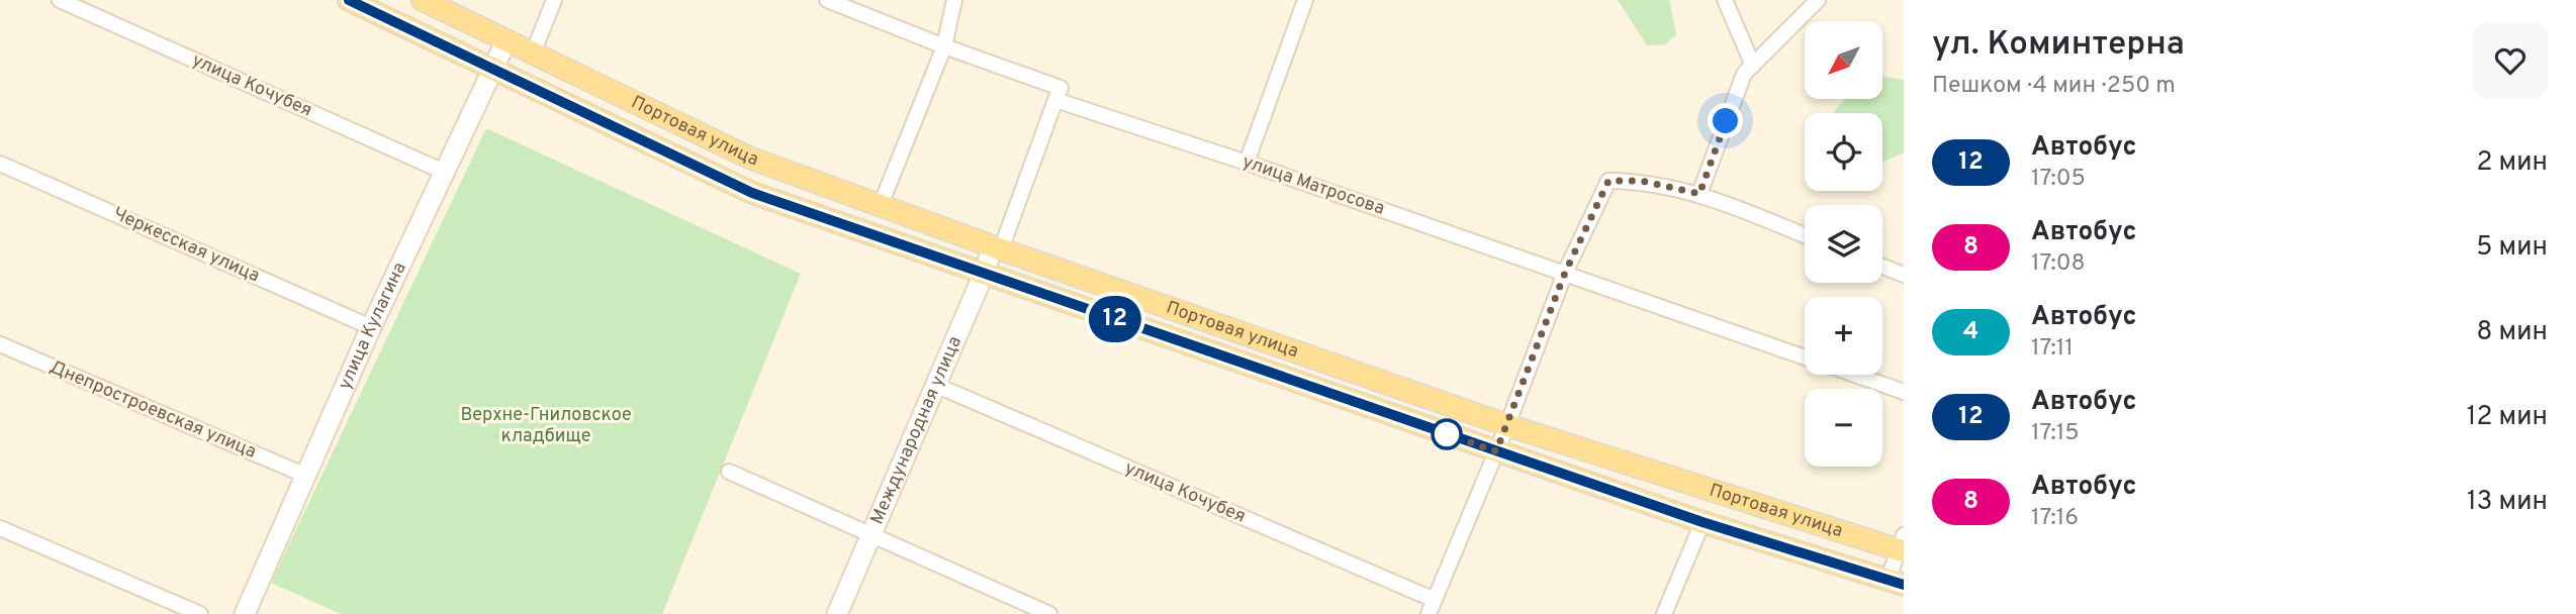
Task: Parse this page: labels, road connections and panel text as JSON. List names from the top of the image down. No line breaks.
{"streets":{"main road":["Портовая улица"],"street":["улица Кочубея","улица Матросова","Черкесская улица","улица Кулагина","Днепростроевская улица","Международная улица"]},"crossings":[["улица Кочубея","улица Кулагина"],["улица Кочубея","Международная улица"],["Портовая улица","улица Кулагина"],["Портовая улица","Международная улица"],["улица Матросова","Международная улица"],["Черкесская улица","улица Кулагина"],["улица Кулагина","Днепростроевская улица"]],"parks":["Верхне-Гниловское кладбище"],"lines":["bus line 12"],"north":"bottom left","page":{"on_map":"12","heading":["ул. Коминтерна","Пешком · 4 мин · 250 m"],"map_buttons":["+","−"],"list":[{"mark":"12","name":"Автобус","note":"17:05","value":"2 мин"},{"mark":"8","name":"Автобус","note":"17:08","value":"5 мин"},{"mark":"4","name":"Автобус","note":"17:11","value":"8 мин"},{"mark":"12","name":"Автобус","note":"17:15","value":"12 мин"},{"mark":"8","name":"Автобус","note":"17:16","value":"13 мин"}]}}
